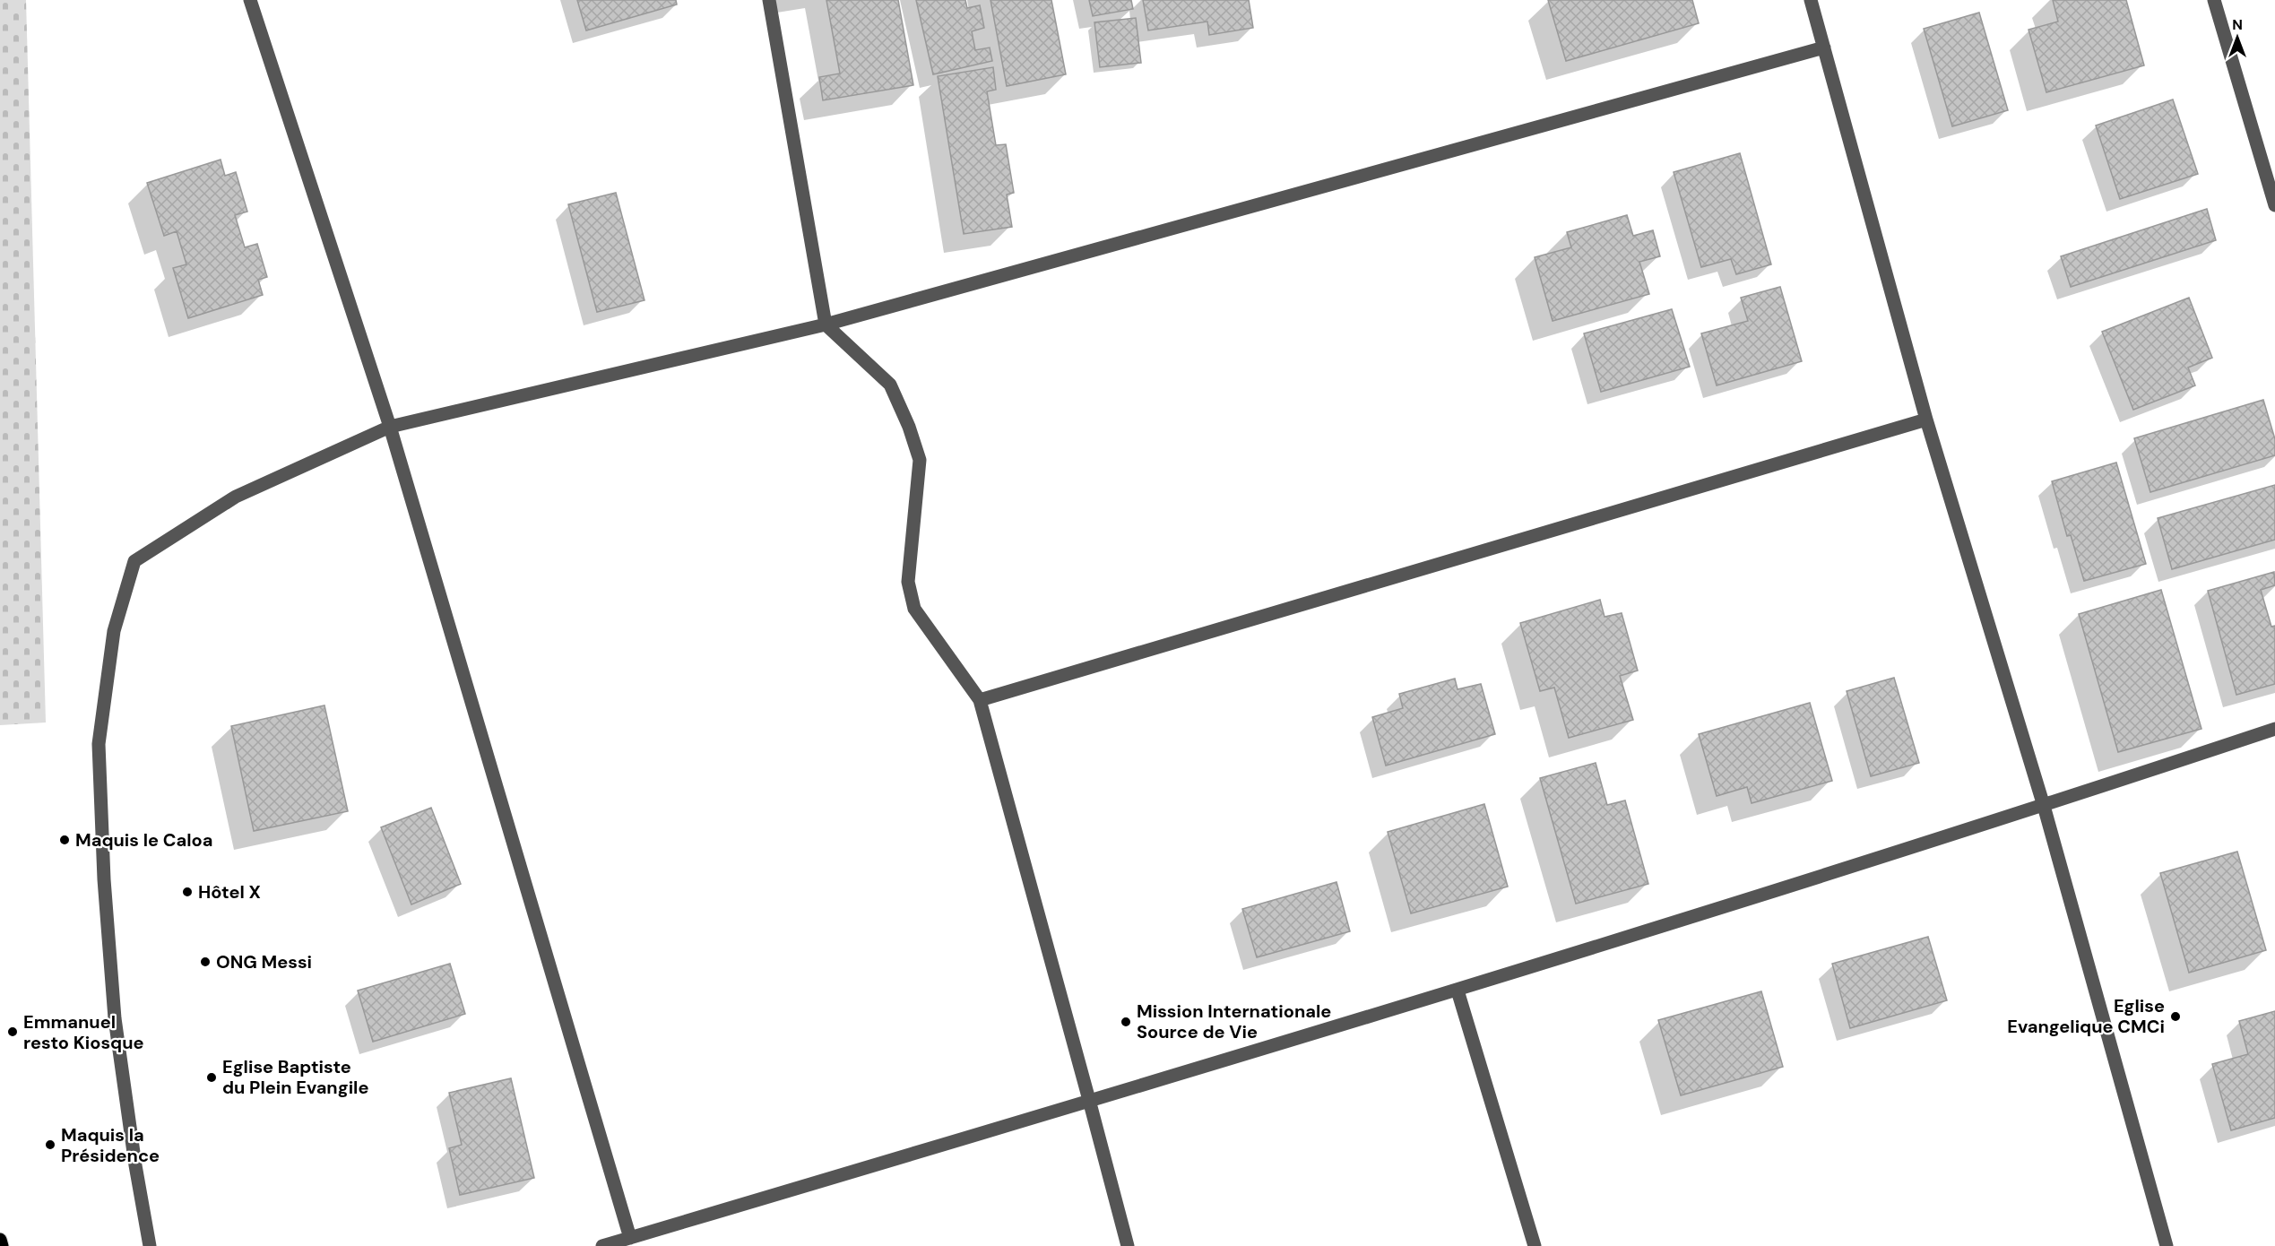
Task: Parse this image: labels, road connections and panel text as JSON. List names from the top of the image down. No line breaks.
{"places":["Maquis le Caloa","Hôtel X","ONG Messi","Eglise Evangelique CMCi","Mission Internationale Source de Vie","Emmanuel resto Kiosque","Eglise Baptiste du Plein Evangile","Maquis la Présidence"],"north":"top"}
